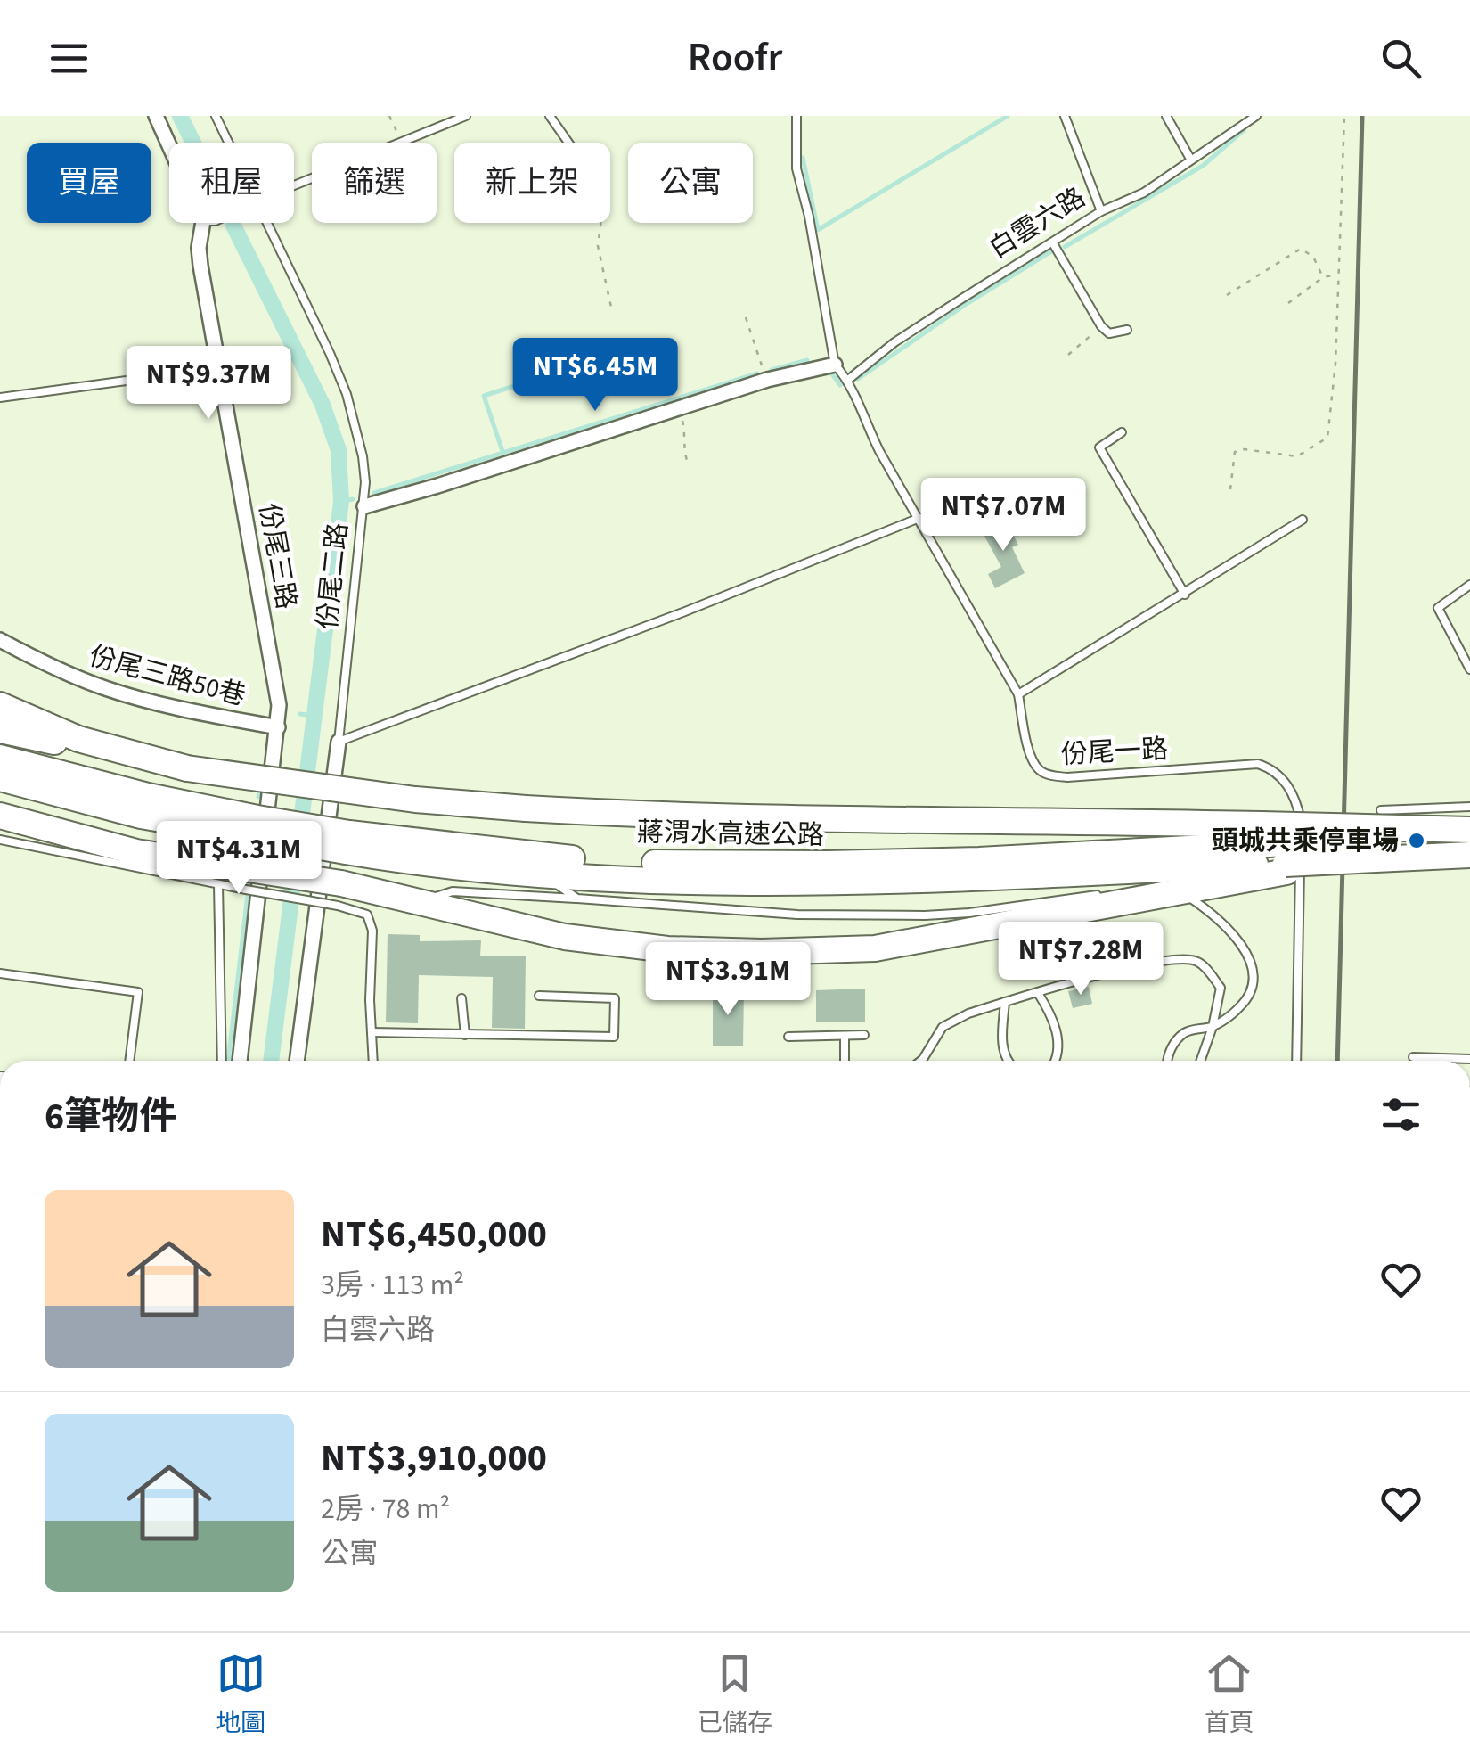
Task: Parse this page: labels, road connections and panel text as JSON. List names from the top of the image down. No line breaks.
{"streets":{"highway":["蔣渭水高速公路"],"street":["份尾三路","份尾二路","份尾三路50巷"],"lane":["白雲六路","份尾一路"]},"crossings":[["白雲六路","份尾一路"],["份尾三路","份尾三路50巷"]],"places":["頭城共乘停車場"],"page":{"header":"Roofr","chip":["買屋","租屋","篩選","新上架","公寓"],"price":["NT$6.45M","NT$9.37M","NT$7.07M","NT$4.31M","NT$7.28M","NT$3.91M"],"heading":"6筆物件","list":[{"name":"NT$6,450,000","note":"3房 · 113 m² · 白雲六路"},{"name":"NT$3,910,000","note":"2房 · 78 m² · 公寓"}],"tabs":["地圖","已儲存","首頁"]}}
